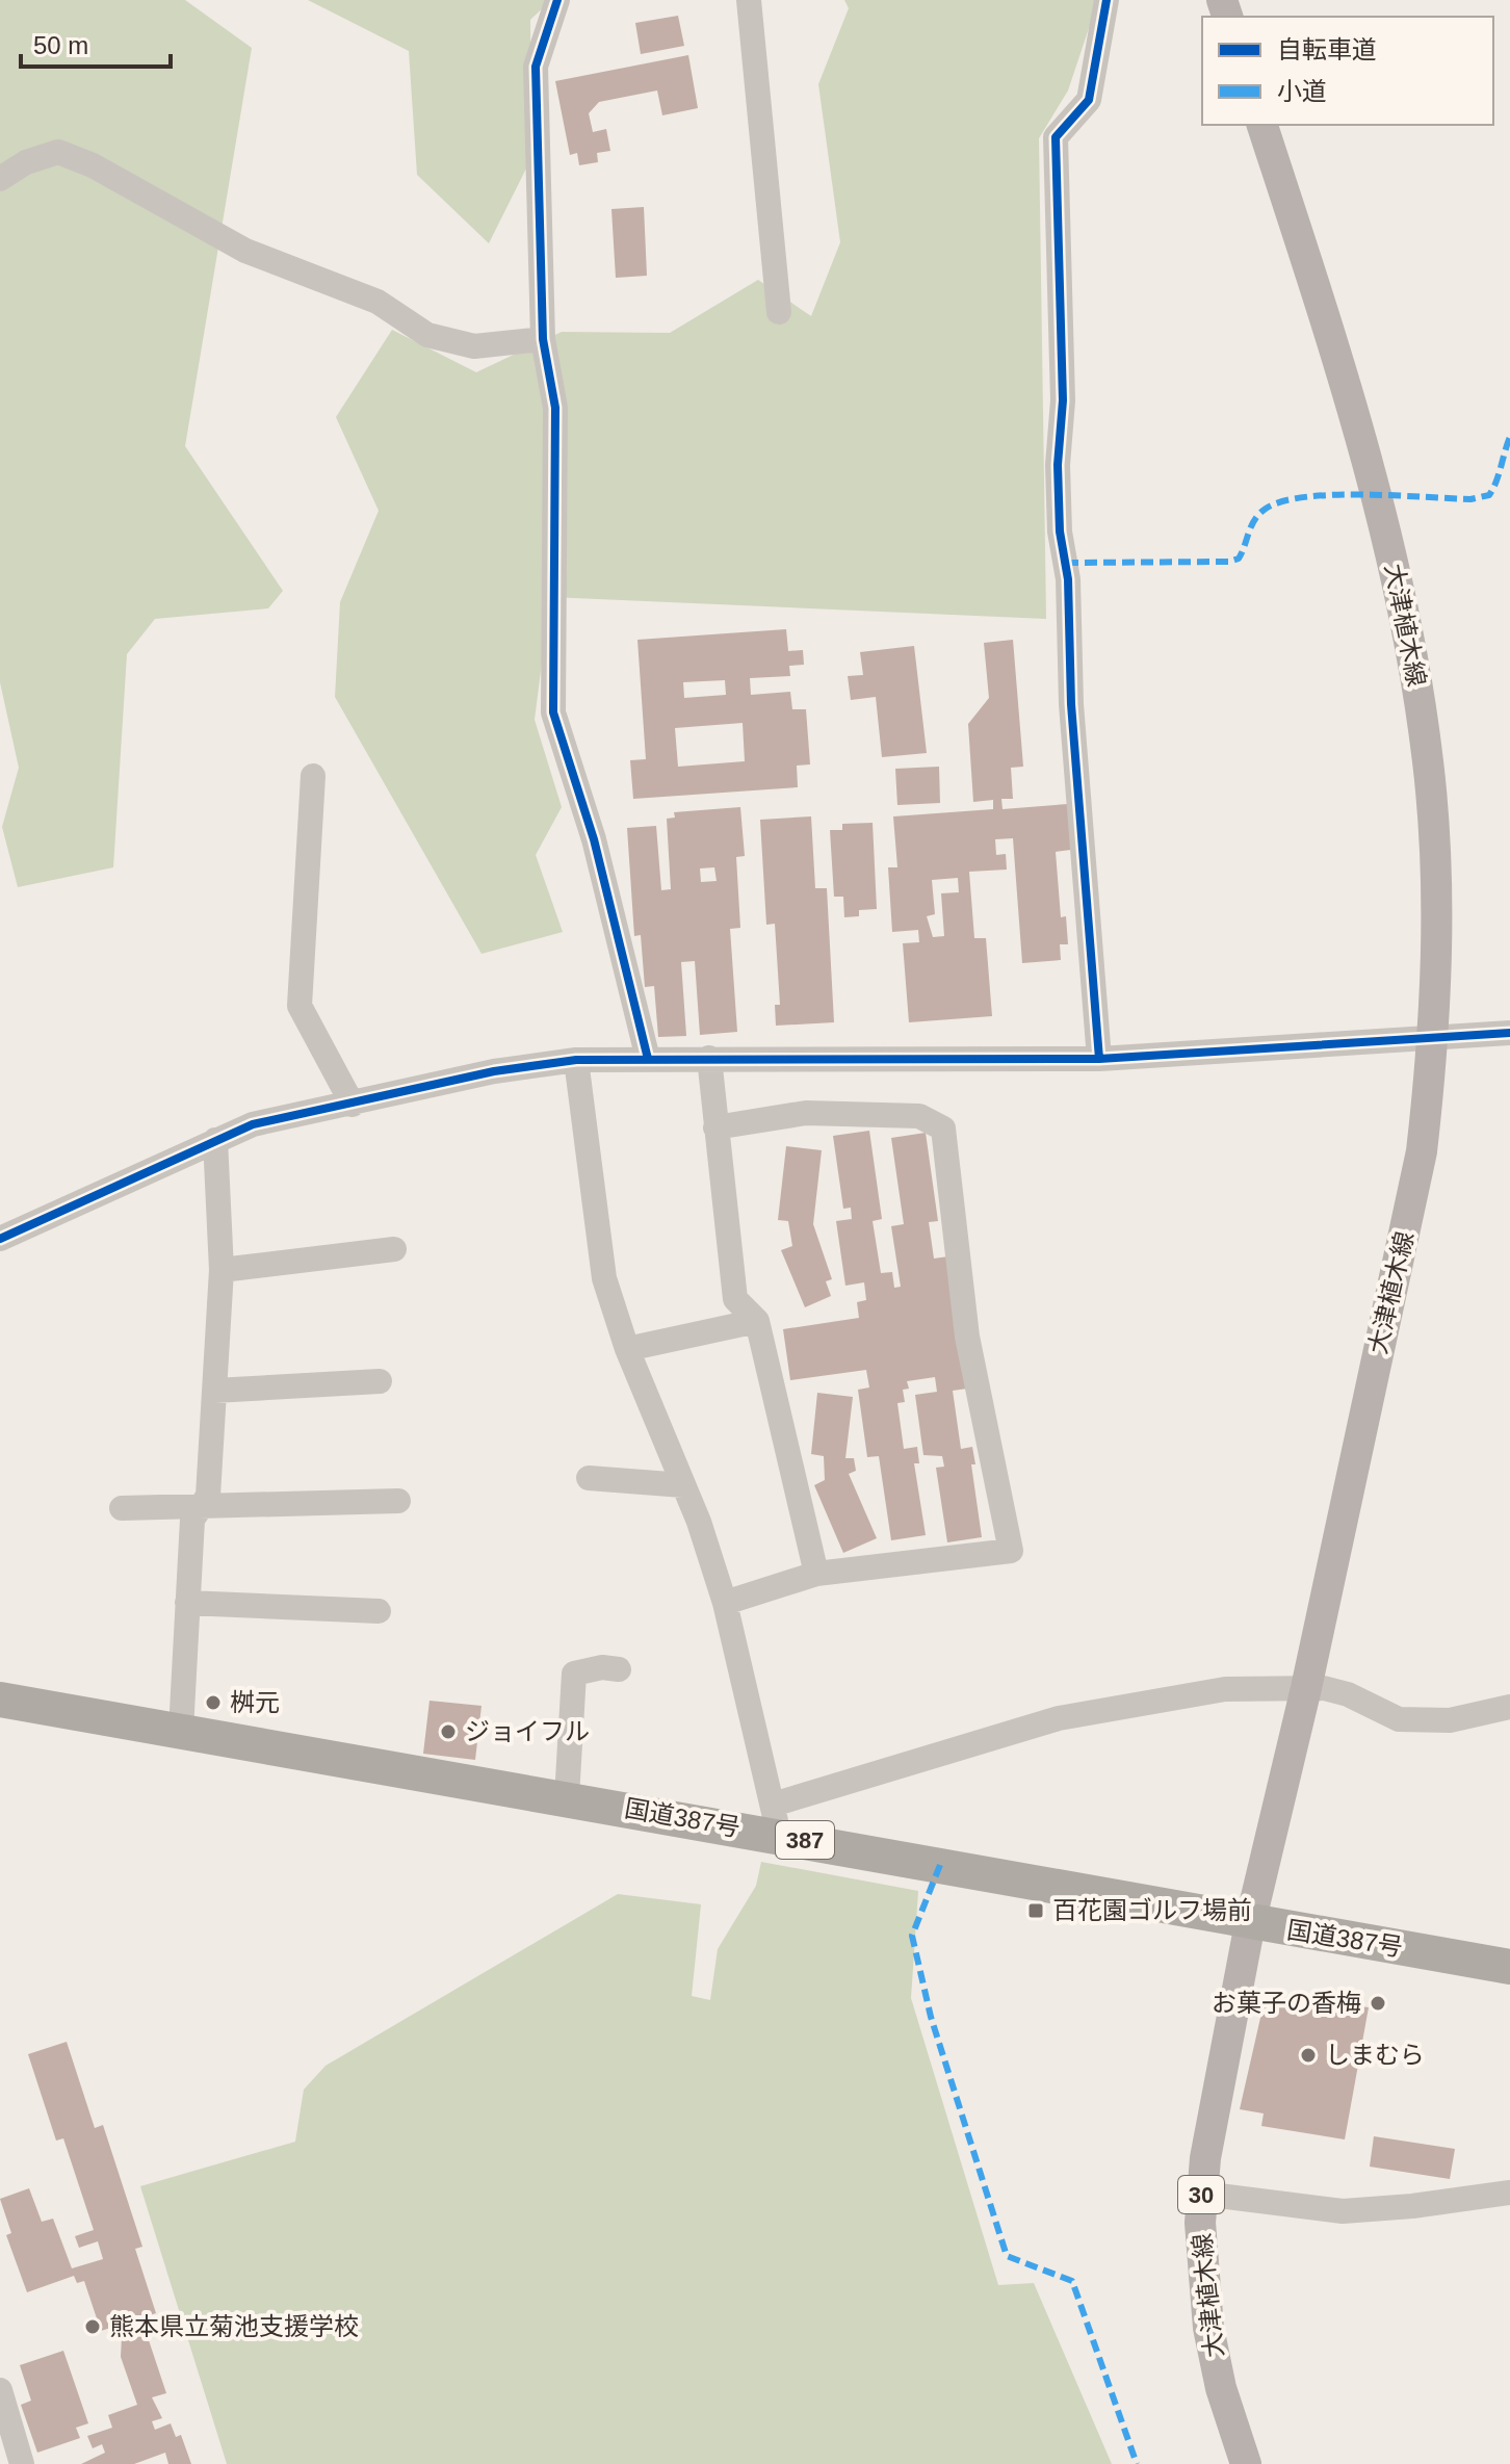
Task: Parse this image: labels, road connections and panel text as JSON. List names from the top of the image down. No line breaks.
{"streets":{"highway":["国道387号","387"],"main road":["大津植木線","30"]},"crossings":[["大津植木線","国道387号"]],"places":{"other":["桝元","ジョイフル","お菓子の香梅","しまむら","熊本県立菊池支援学校"],"transit":["百花園ゴルフ場前"]},"legend":["自転車道","小道"],"scale_bar":"50 m"}
